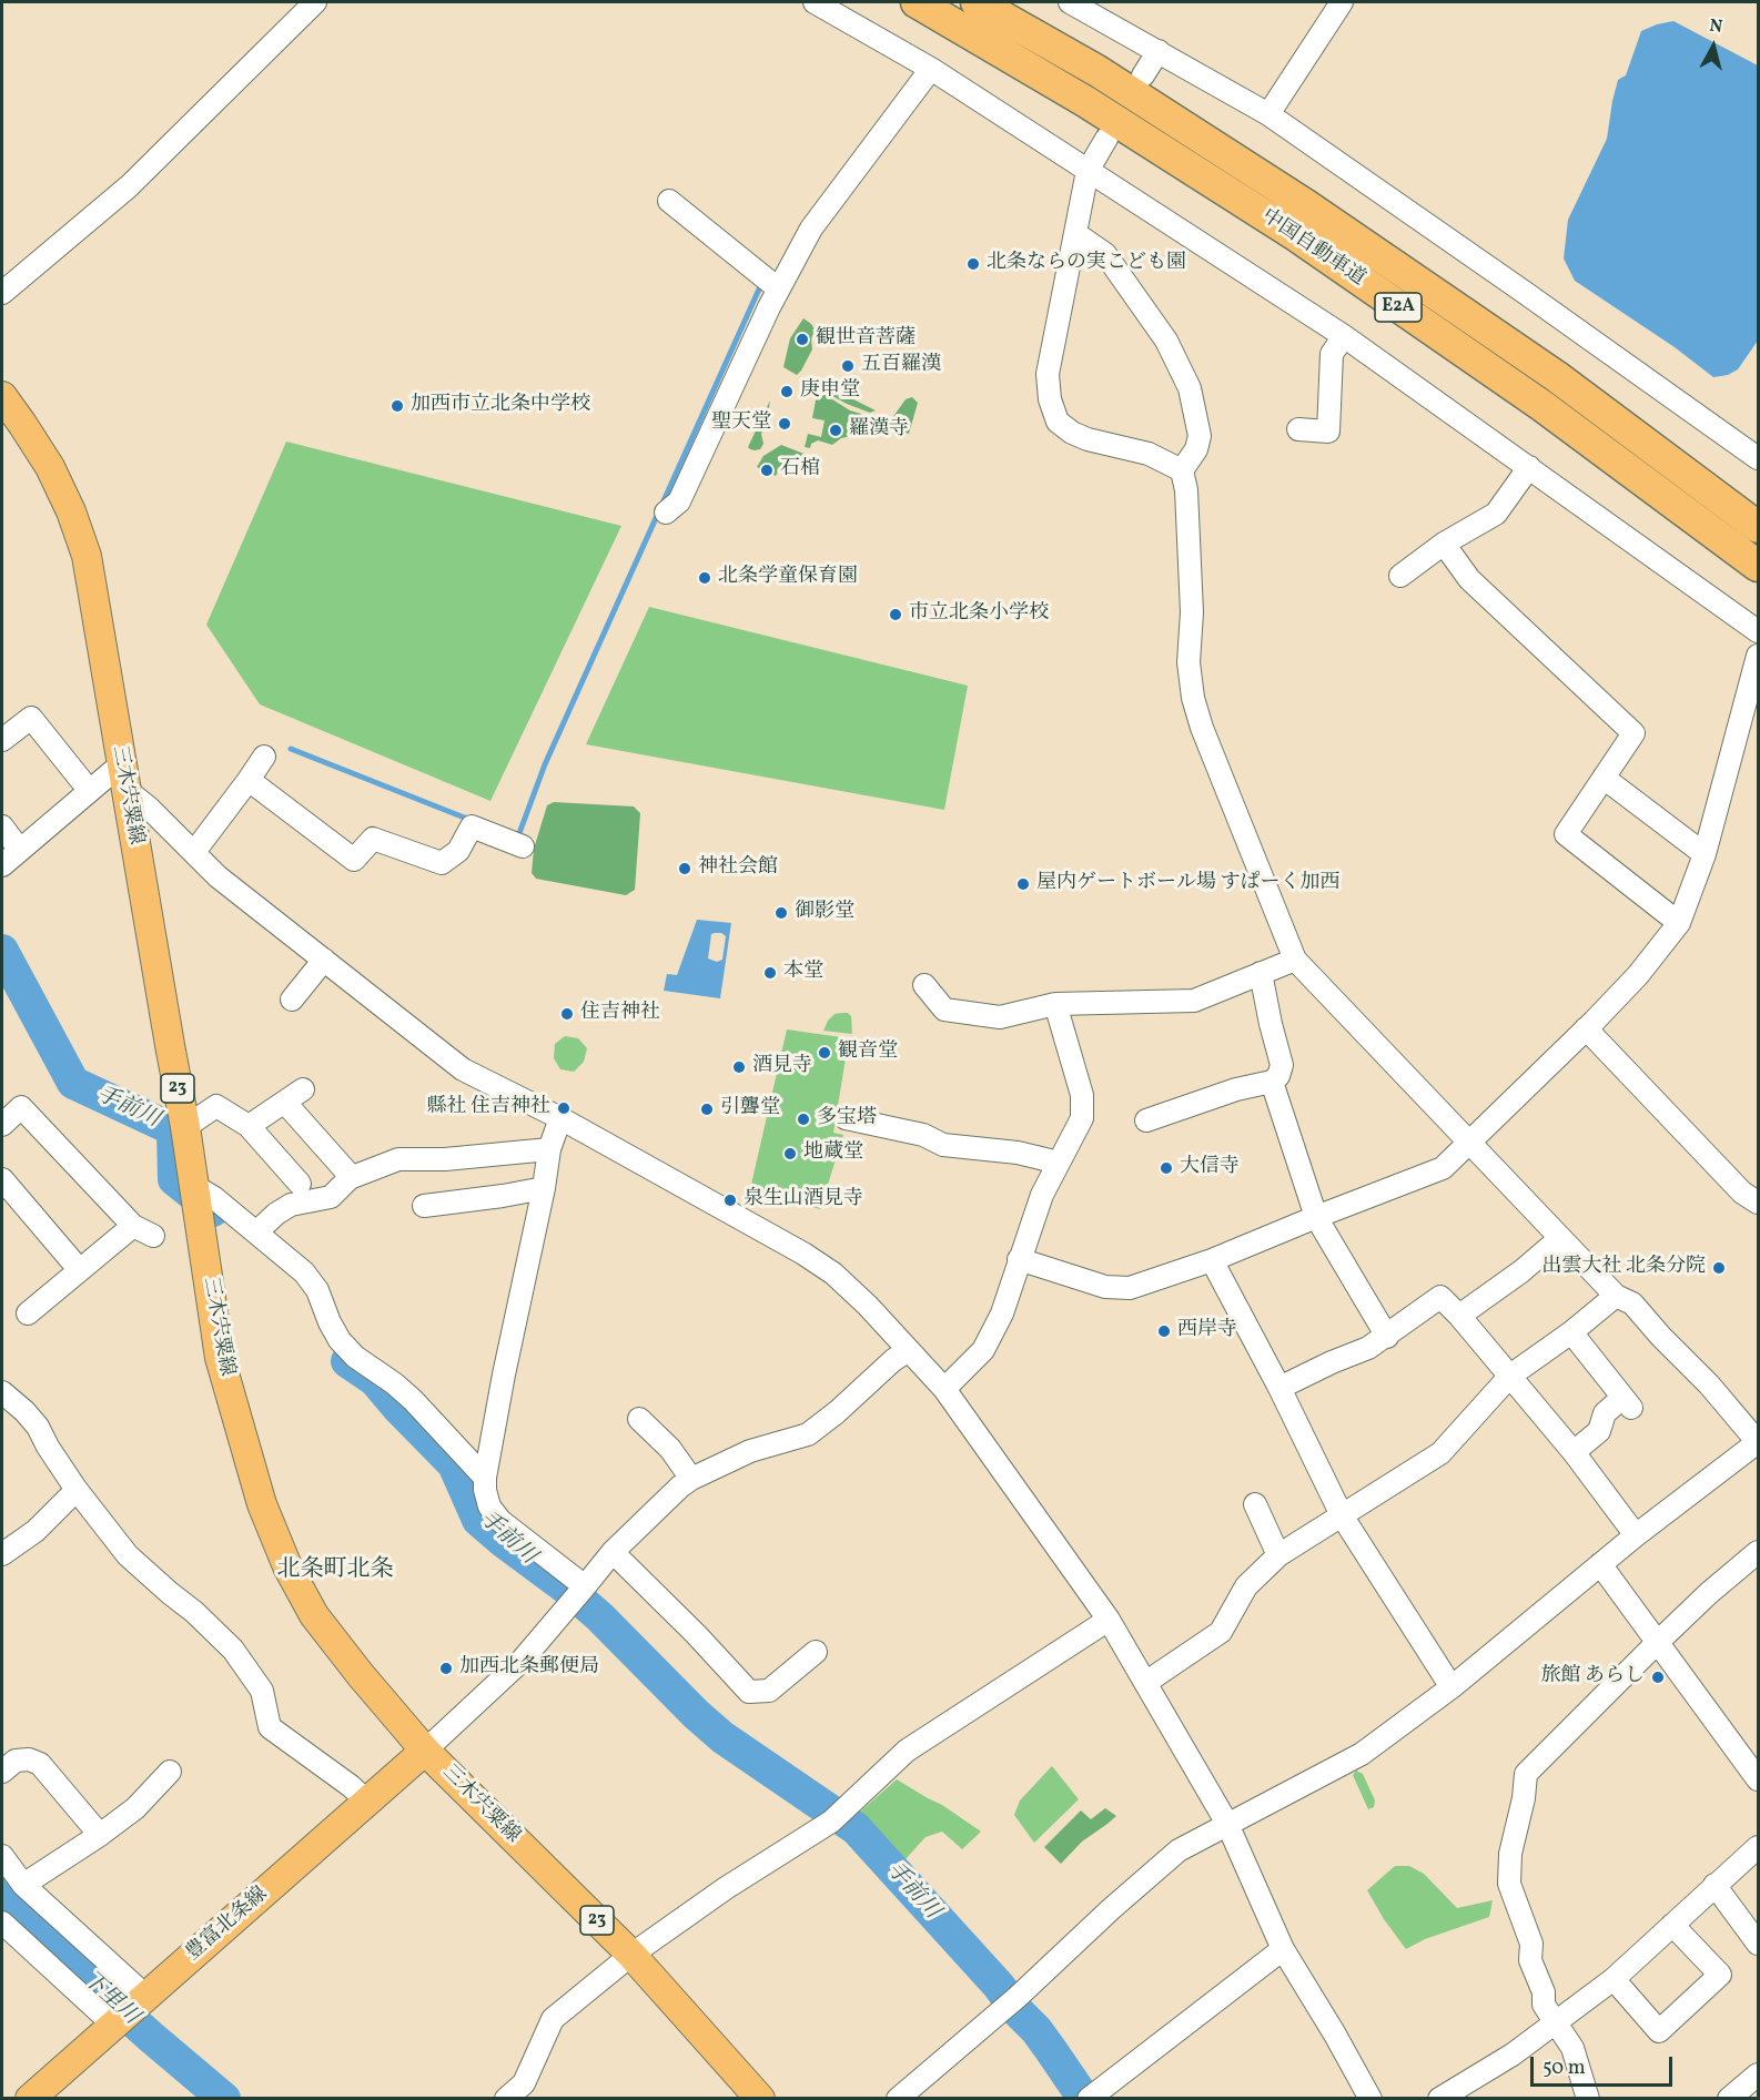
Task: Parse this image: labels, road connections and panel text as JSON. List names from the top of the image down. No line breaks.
{"streets":{"highway":["中国自動車道","E2A"],"main road":["三木宍粟線","23","豊富北条線"]},"crossings":[["三木宍粟線","豊富北条線"]],"districts":["北条町北条"],"water":["手前川","下里川"],"places":["北条ならの実こども園","観世音菩薩","五百羅漢","庚申堂","加西市立北条中学校","聖天堂","羅漢寺","石棺","北条学童保育園","市立北条小学校","神社会館","屋内ゲートボール場 すぱーく加西","御影堂","本堂","住吉神社","観音堂","酒見寺","縣社 住吉神社","引聾堂","多宝塔","地蔵堂","大信寺","泉生山酒見寺","出雲大社 北条分院","西岸寺","加西北条郵便局","旅館 あらし"],"scale_bar":"50 m","north":"top"}
